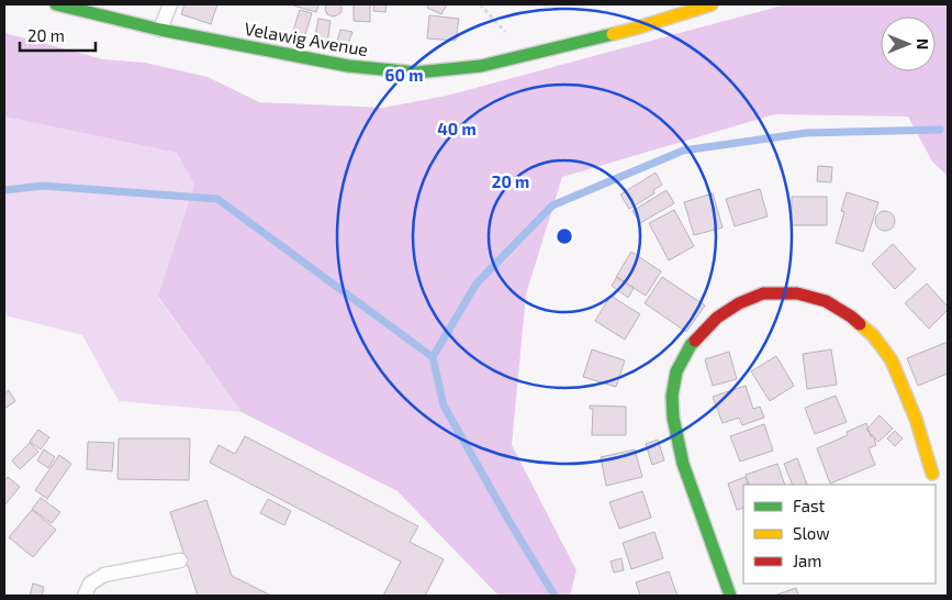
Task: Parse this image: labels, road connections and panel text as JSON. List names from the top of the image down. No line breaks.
{"streets":{"street":["Velawig Avenue"]},"legend":["Fast","Slow","Jam"],"scale_bar":"20 m","north":"right","rings":["60 m","40 m","20 m"]}
